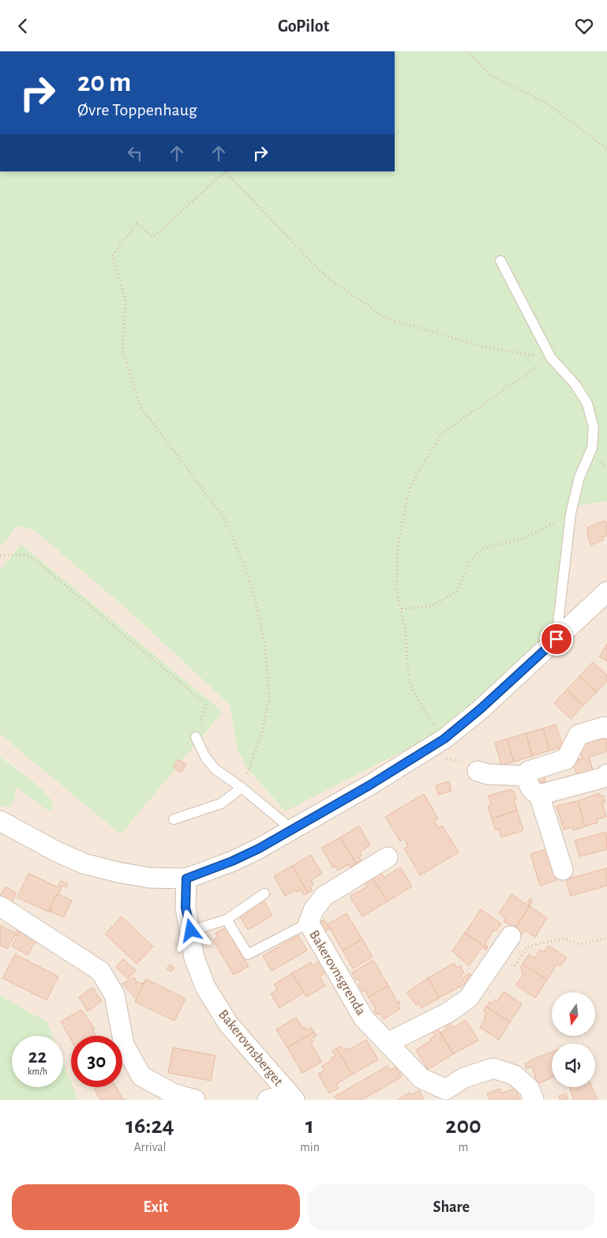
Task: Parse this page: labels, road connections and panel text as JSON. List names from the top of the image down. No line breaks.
{"streets":{"street":["Bakerovnsgrenda","Bakerovnsberget"]},"north":"bottom","page":{"header":"GoPilot","turn":["20 m","Øvre Toppenhaug"],"speed":"22 km/h","limit":"30","eta":["16:24","Arrival","1","min","200","m"],"buttons":["Exit","Share"]}}
